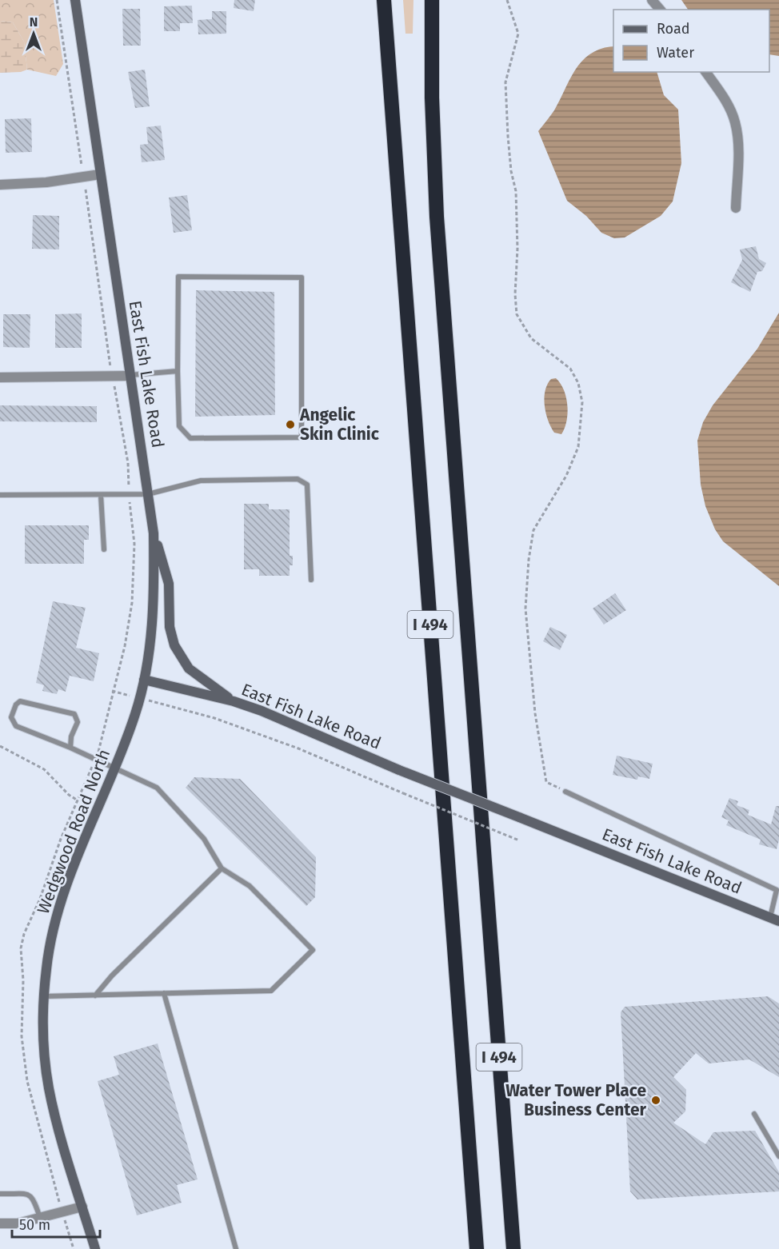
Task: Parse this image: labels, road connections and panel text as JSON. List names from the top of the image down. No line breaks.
{"streets":{"highway":["I 494"],"street":["East Fish Lake Road","Wedgwood Road North"]},"crossings":[["East Fish Lake Road","Wedgwood Road North"]],"places":["Angelic Skin Clinic","Water Tower Place Business Center"],"legend":["Road","Water"],"scale_bar":"50 m","north":"top"}
